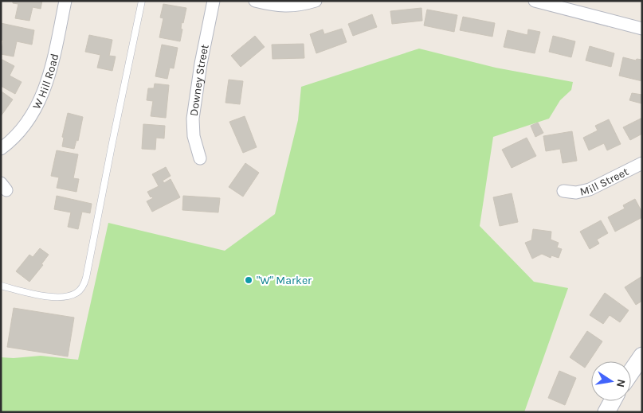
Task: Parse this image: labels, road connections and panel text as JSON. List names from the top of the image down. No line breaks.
{"streets":{"street":["Downey Street","W Hill Road","Mill Street"]},"places":["\"W\" Marker"],"north":"right"}
